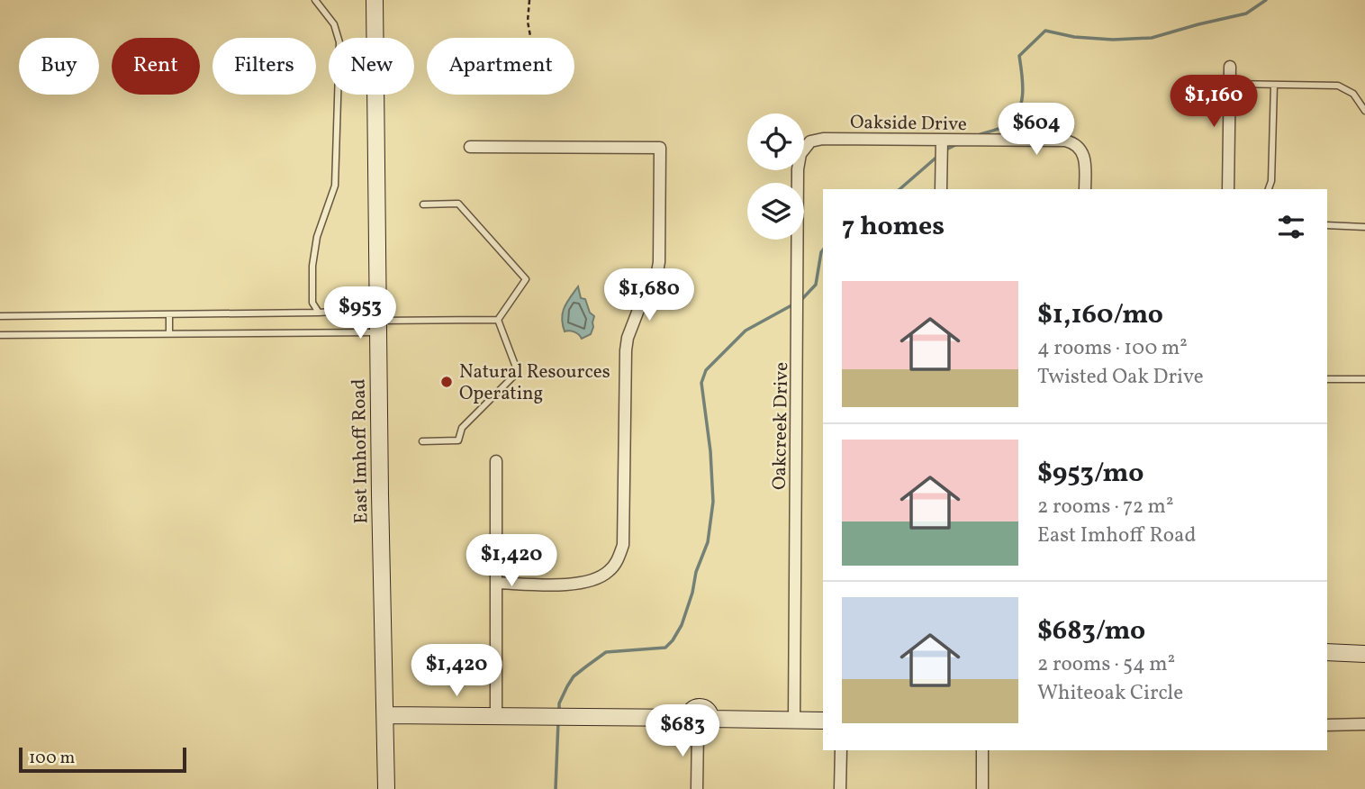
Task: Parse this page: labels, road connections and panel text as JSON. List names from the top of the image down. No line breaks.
{"streets":{"main road":["East Imhoff Road"],"street":["Oakside Drive","Oakcreek Drive"]},"crossings":[["Oakside Drive","Oakcreek Drive"]],"places":["Natural Resources Operating"],"scale_bar":"100 m","page":{"chip":["Buy","Rent","Filters","New","Apartment"],"price":["$1,160","$604","$1,680","$953","$1,420","$1,420","$683"],"heading":"7 homes","list":[{"name":"$1,160/mo","note":"4 rooms · 100 m² · Twisted Oak Drive"},{"name":"$953/mo","note":"2 rooms · 72 m² · East Imhoff Road"},{"name":"$683/mo","note":"2 rooms · 54 m² · Whiteoak Circle"}],"scale":"100 m"}}
